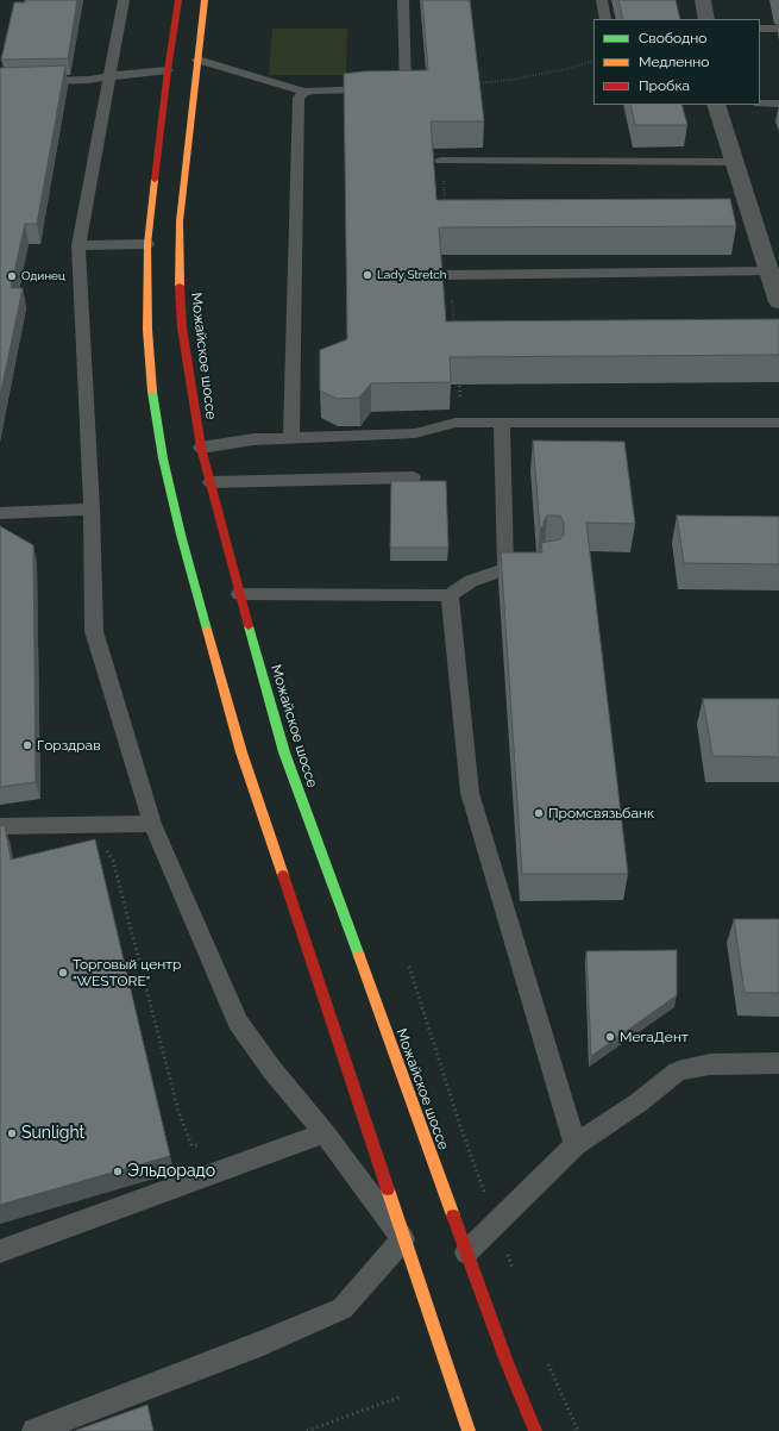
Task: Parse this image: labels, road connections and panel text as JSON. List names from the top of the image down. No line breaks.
{"streets":{"main road":["Можайское шоссе"]},"places":["Lady Stretch","Одинец","Горздрав","Промсвязьбанк","Торговый центр \"WESTORE\"","МегаДент","Sunlight","Эльдорадо"],"legend":["Свободно","Медленно","Пробка"]}
